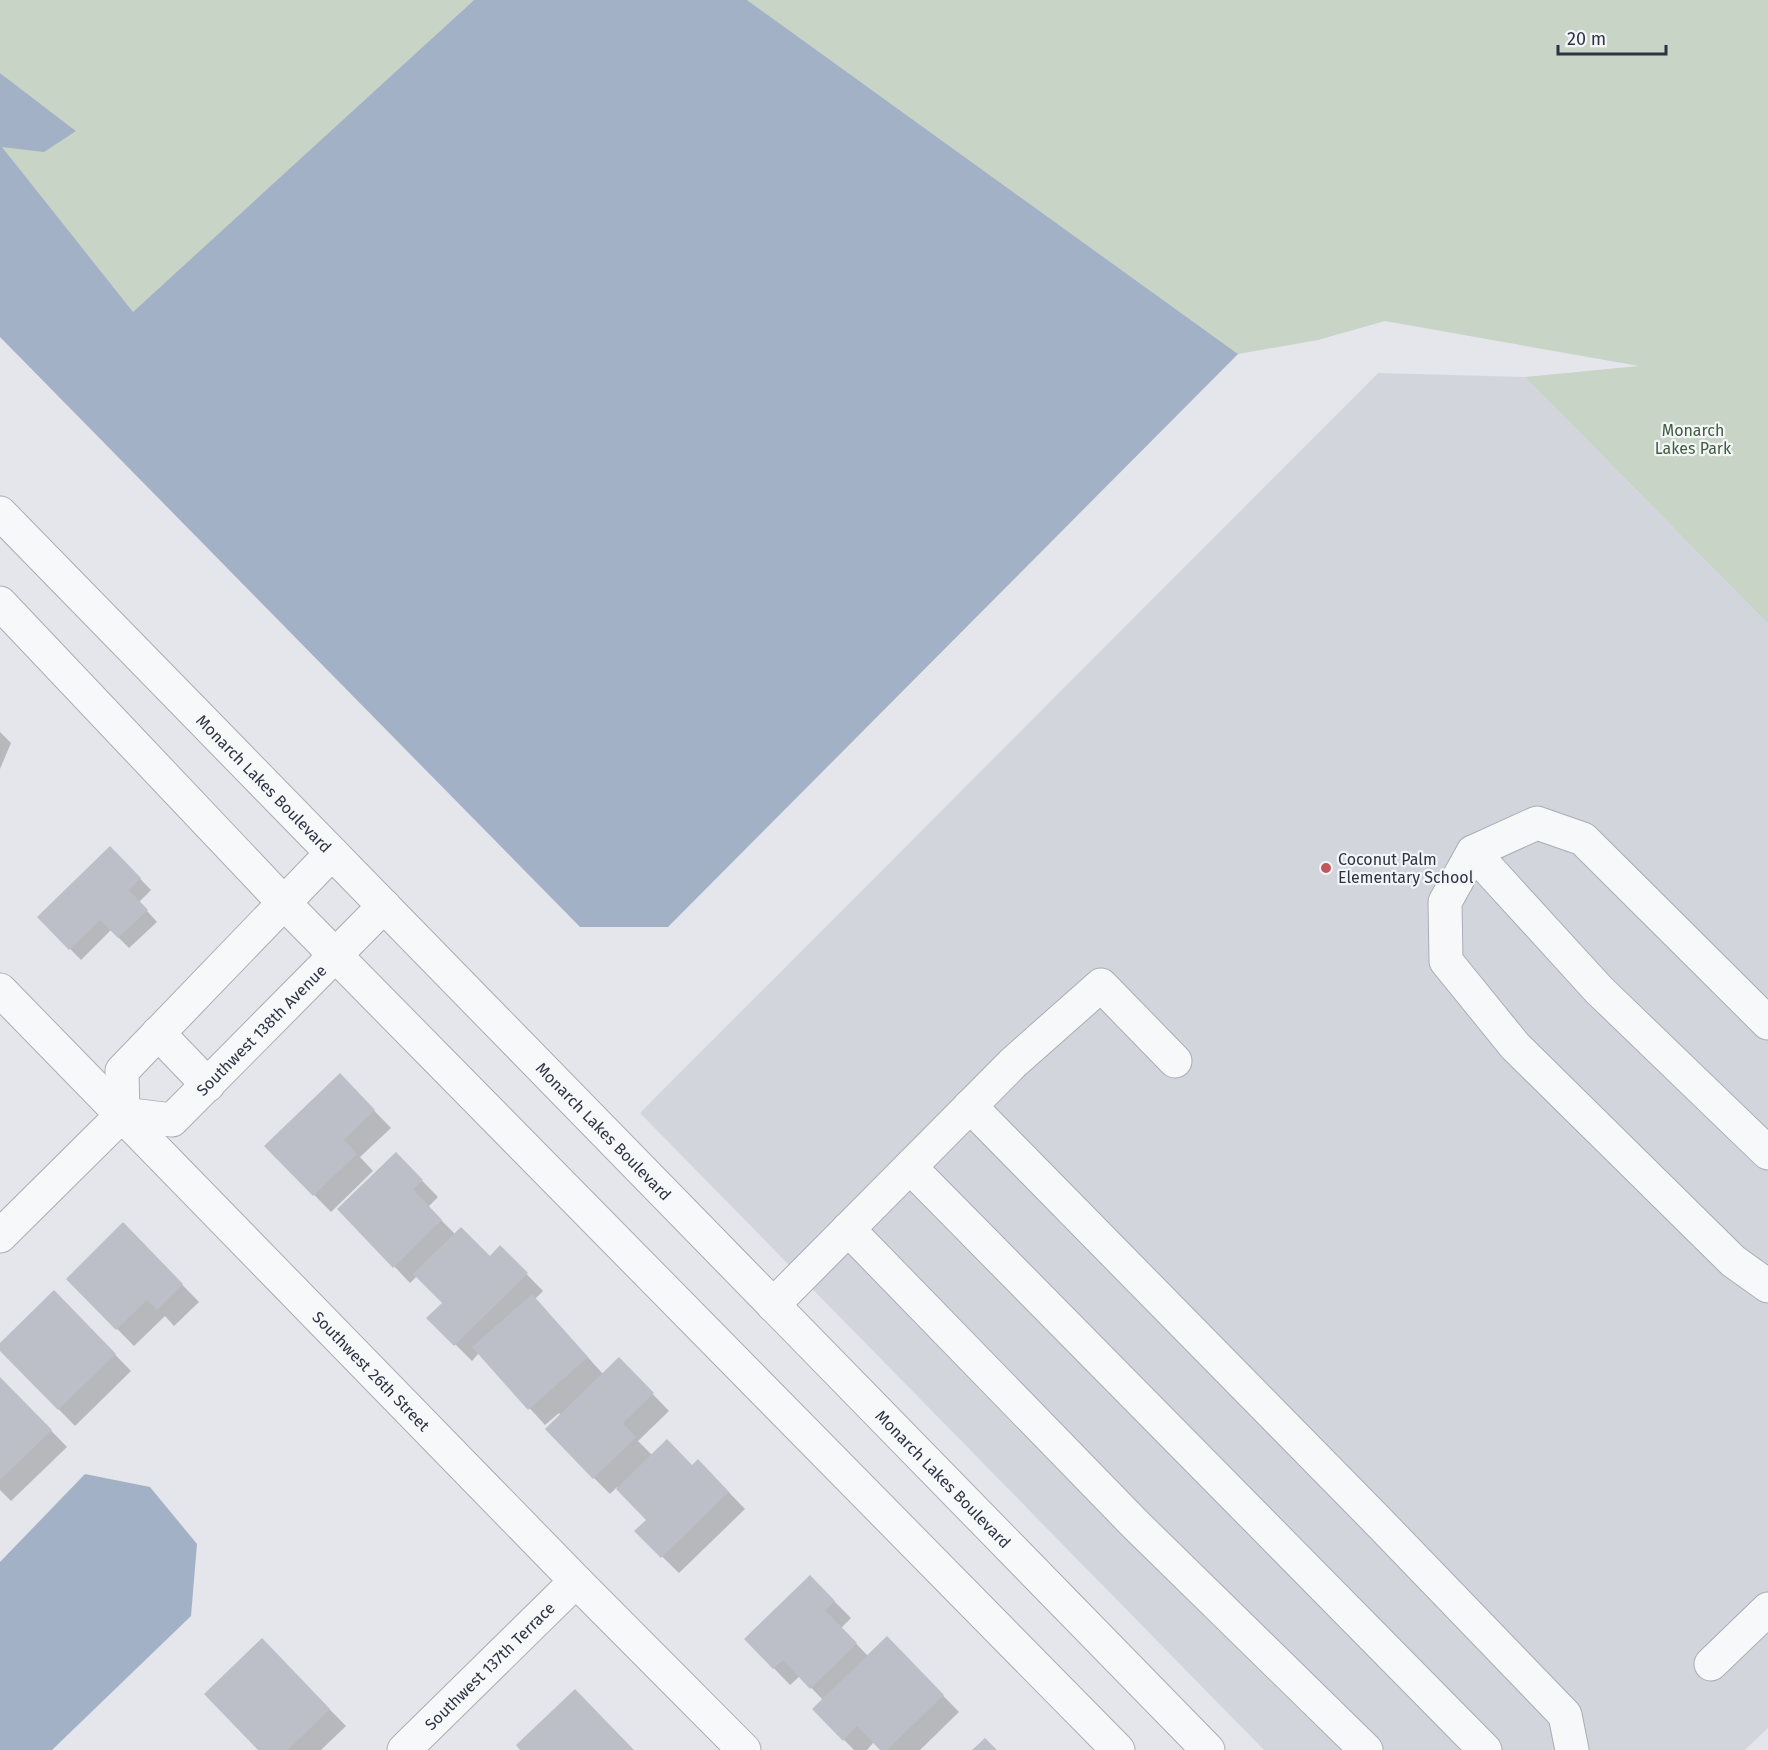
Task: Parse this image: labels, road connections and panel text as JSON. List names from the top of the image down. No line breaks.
{"streets":{"street":["Monarch Lakes Boulevard","Southwest 138th Avenue","Southwest 26th Street","Southwest 137th Terrace"]},"crossings":[["Monarch Lakes Boulevard","Southwest 138th Avenue"],["Southwest 138th Avenue","Southwest 26th Street"],["Southwest 26th Street","Southwest 137th Terrace"]],"parks":["Monarch Lakes Park"],"places":["Coconut Palm Elementary School"],"scale_bar":"20 m"}
